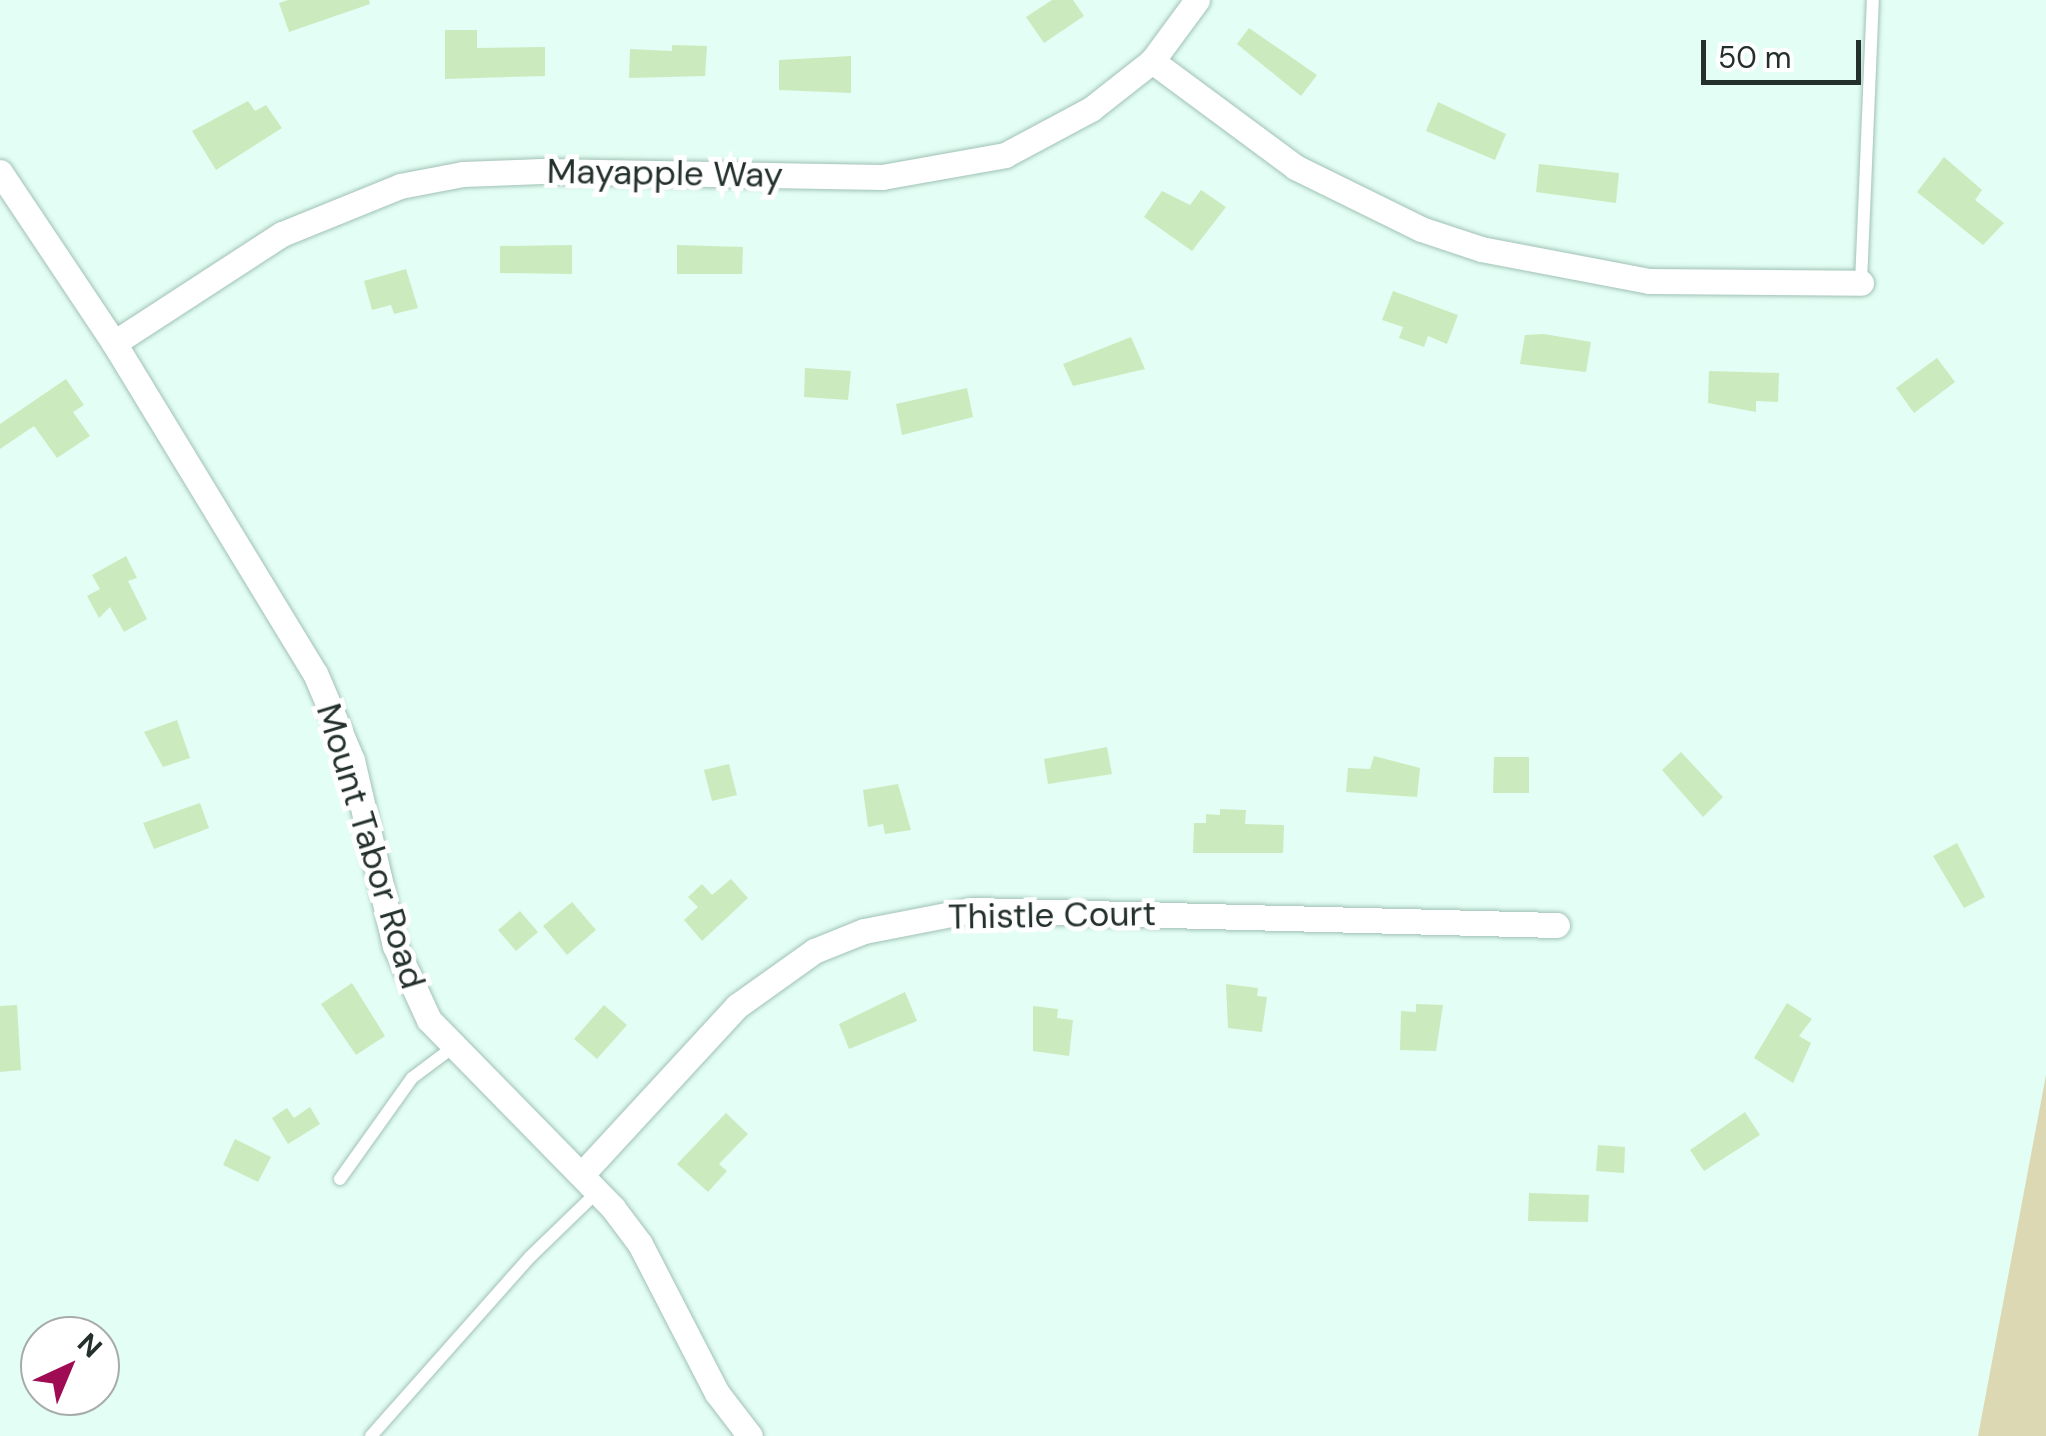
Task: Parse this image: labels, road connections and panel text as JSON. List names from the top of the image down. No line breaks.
{"streets":{"street":["Mayapple Way","Mount Tabor Road","Thistle Court"]},"crossings":[["Mayapple Way","Mount Tabor Road"],["Mount Tabor Road","Thistle Court"]],"scale_bar":"50 m","north":"top right"}
